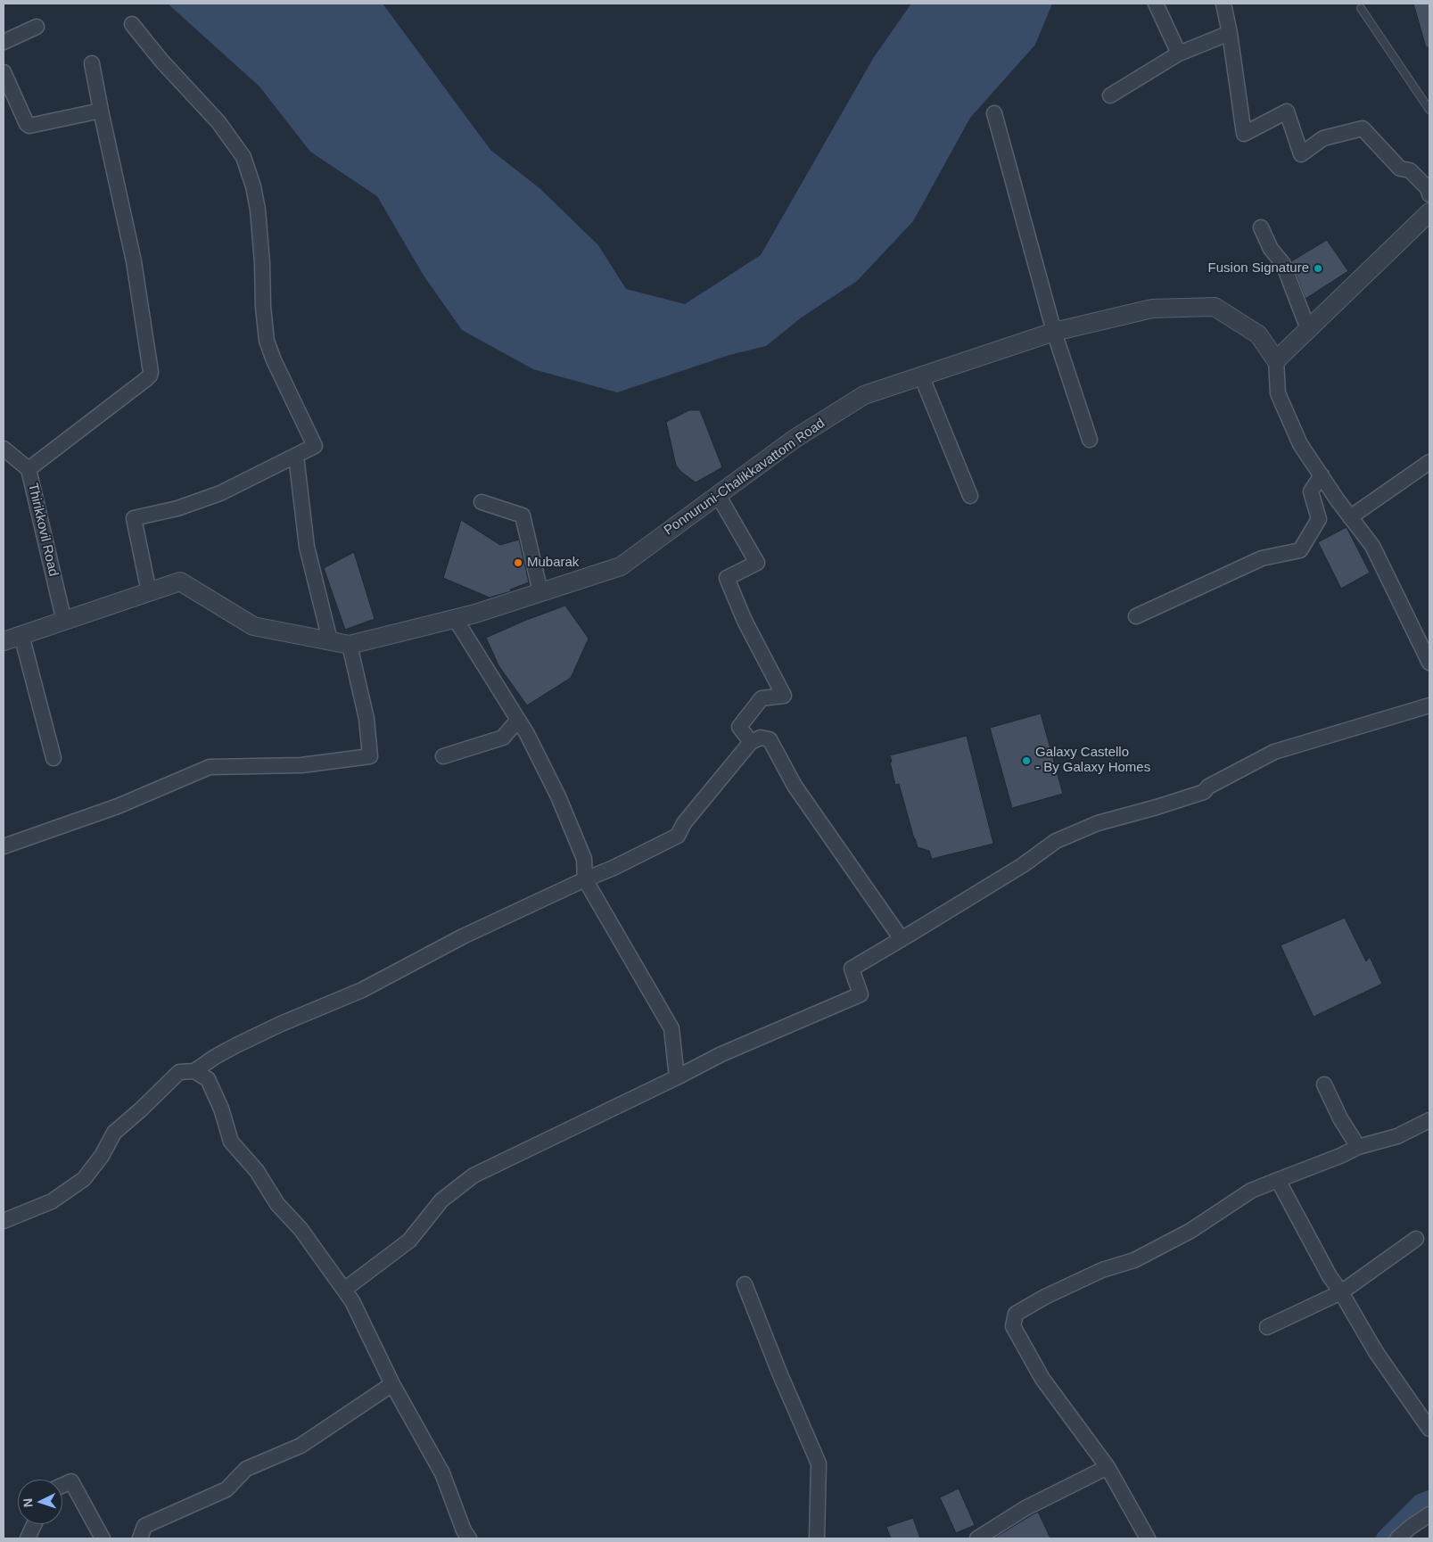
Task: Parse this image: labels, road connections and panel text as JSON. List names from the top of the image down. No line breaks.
{"streets":{"street":["Ponnuruni-Chalikkavattom Road","Thirikkovil Road"]},"crossings":[["Ponnuruni-Chalikkavattom Road","Thirikkovil Road"]],"places":["Fusion Signature","Mubarak","Galaxy Castello - By Galaxy Homes"],"north":"left"}
